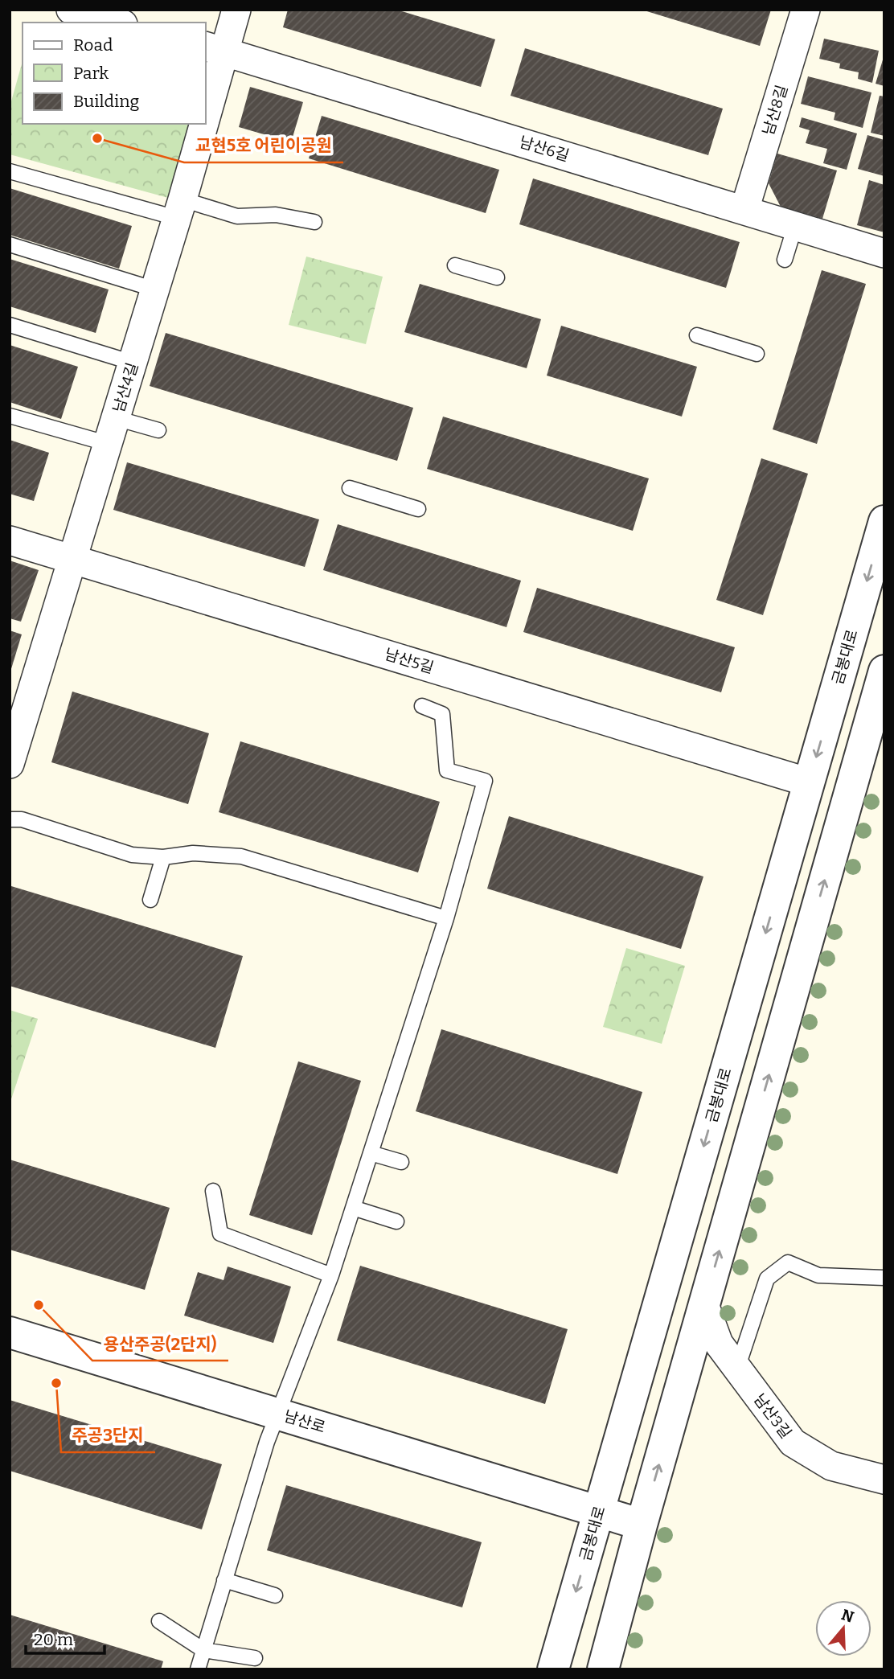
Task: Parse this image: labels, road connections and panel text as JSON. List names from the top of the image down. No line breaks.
{"streets":{"street":["남산8길","남산6길","남산4길","금봉대로","남산5길","남산3길","남산로"]},"crossings":[["남산8길","남산6길"],["남산6길","남산4길"],["남산4길","남산5길"],["금봉대로","남산5길"],["금봉대로","남산로"]],"places":["교현5호 어린이공원","용산주공(2단지)","주공3단지"],"legend":["Road","Park","Building"],"scale_bar":"20 m","north":"top"}
